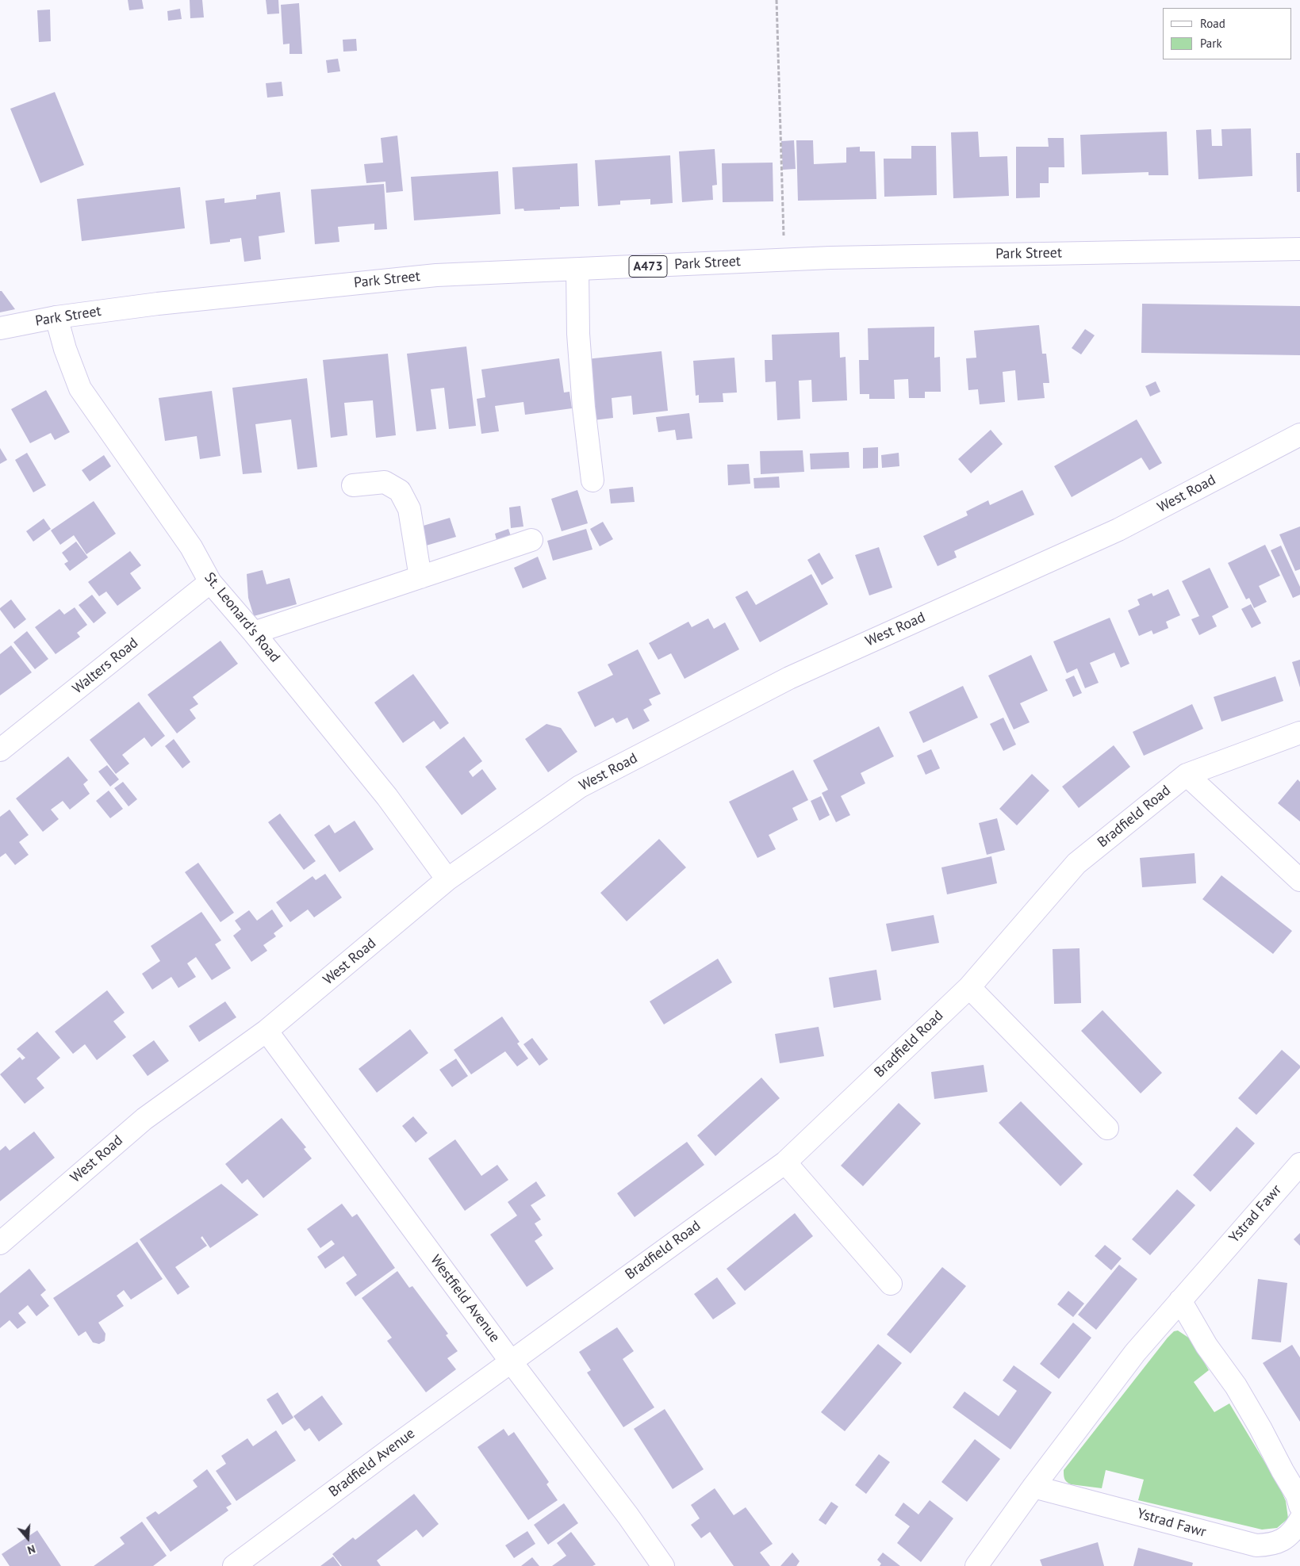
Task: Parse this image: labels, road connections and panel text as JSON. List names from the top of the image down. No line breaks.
{"streets":{"street":["Park Street","A473","West Road","St. Leonard's Road","Walters Road","Bradfield Road","Ystrad Fawr","Westfield Avenue","Bradfield Avenue"]},"crossings":[["Park Street","St. Leonard's Road"],["West Road","St. Leonard's Road"],["West Road","Westfield Avenue"],["St. Leonard's Road","Walters Road"],["Bradfield Road","Westfield Avenue"],["Bradfield Road","Bradfield Avenue"],["Westfield Avenue","Bradfield Avenue"]],"legend":["Road","Park"],"north":"bottom"}
